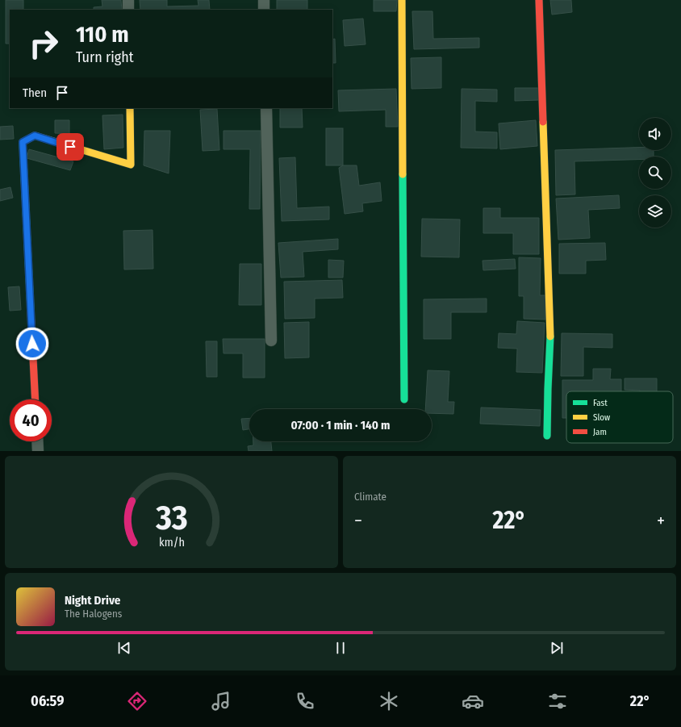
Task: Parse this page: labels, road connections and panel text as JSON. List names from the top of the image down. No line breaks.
{"legend":["Fast","Slow","Jam"],"page":{"turn":["110 m","Turn right"],"then":"Then","limit":"40","trip":"07:00 · 1 min · 140 m","tile":"Climate","heat":["−","22°","+"],"song":["Night Drive","The Halogens"],"tabs":["06:59","22°"],"gauge":["33","km/h"]}}
